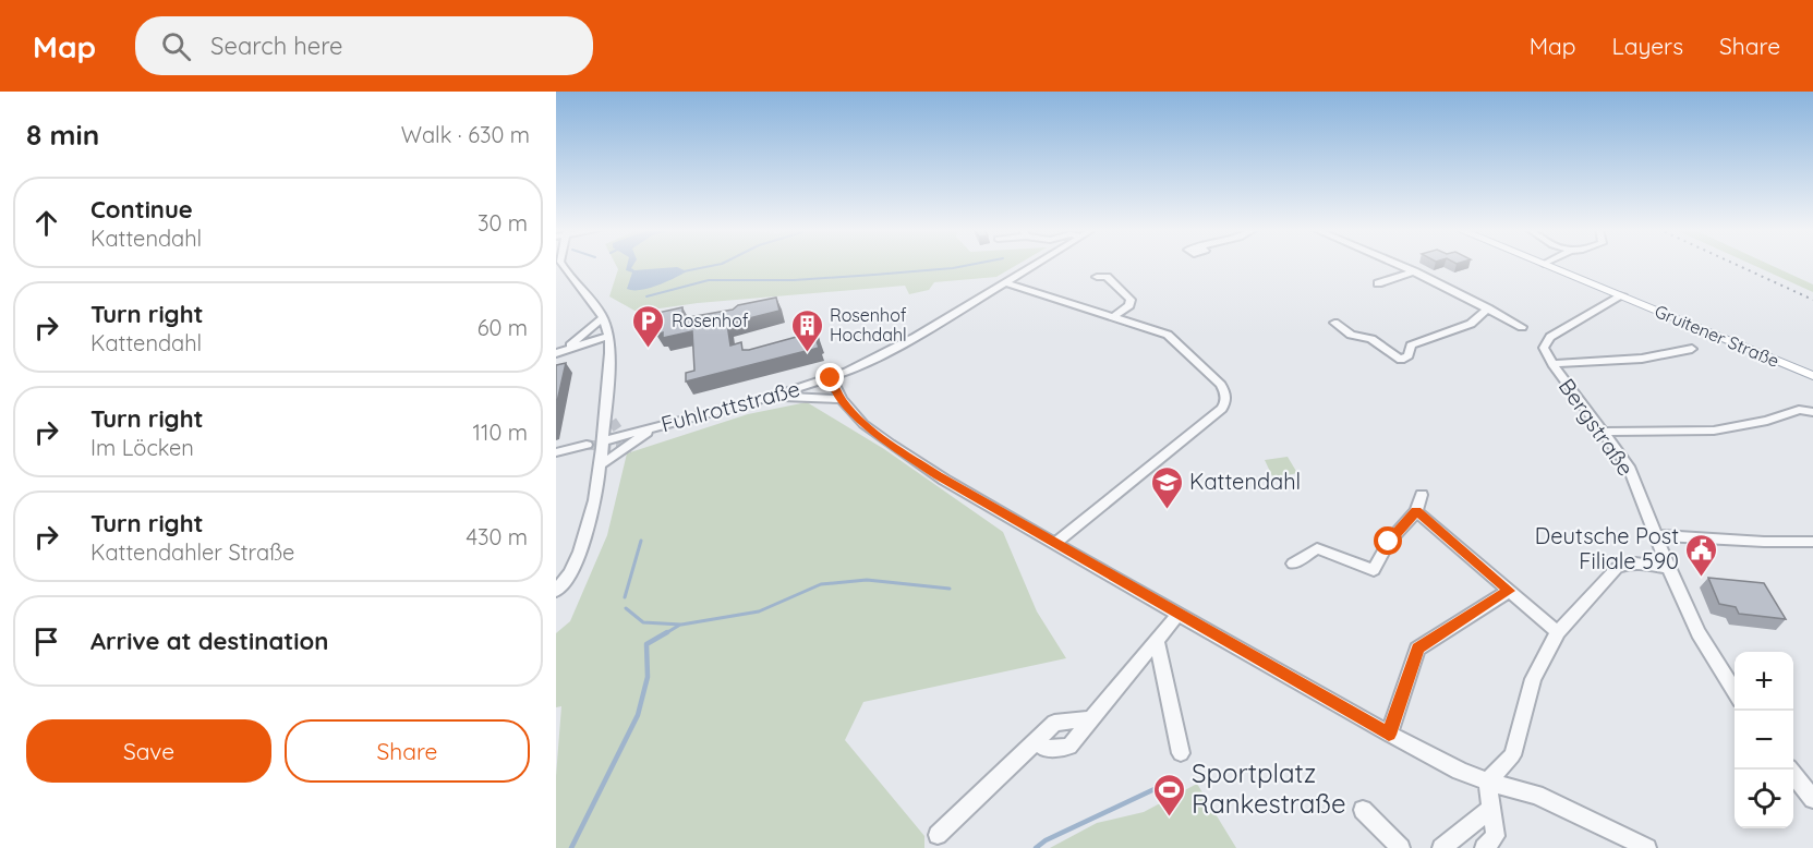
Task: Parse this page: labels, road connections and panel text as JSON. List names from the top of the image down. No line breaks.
{"streets":{"main road":["Gruitener Straße"],"street":["Fuhlrottstraße","Bergstraße"]},"crossings":[["Gruitener Straße","Bergstraße"]],"places":{"parking":["Rosenhof"],"building":["Rosenhof Hochdahl"],"school or university":["Kattendahl"],"public building":["Deutsche Post Filiale 590"],"sports":["Sportplatz Rankestraße"]},"page":{"header":"Map","search":"Search here","nav":["Map","Layers","Share"],"heading":["8 min","Walk · 630 m"],"list":[["Continue","Kattendahl","30 m"],["Turn right","Kattendahl","60 m"],["Turn right","Im Löcken","110 m"],["Turn right","Kattendahler Straße","430 m"],"Arrive at destination"],"map_buttons":["+","−"],"buttons":["Save","Share"]}}
